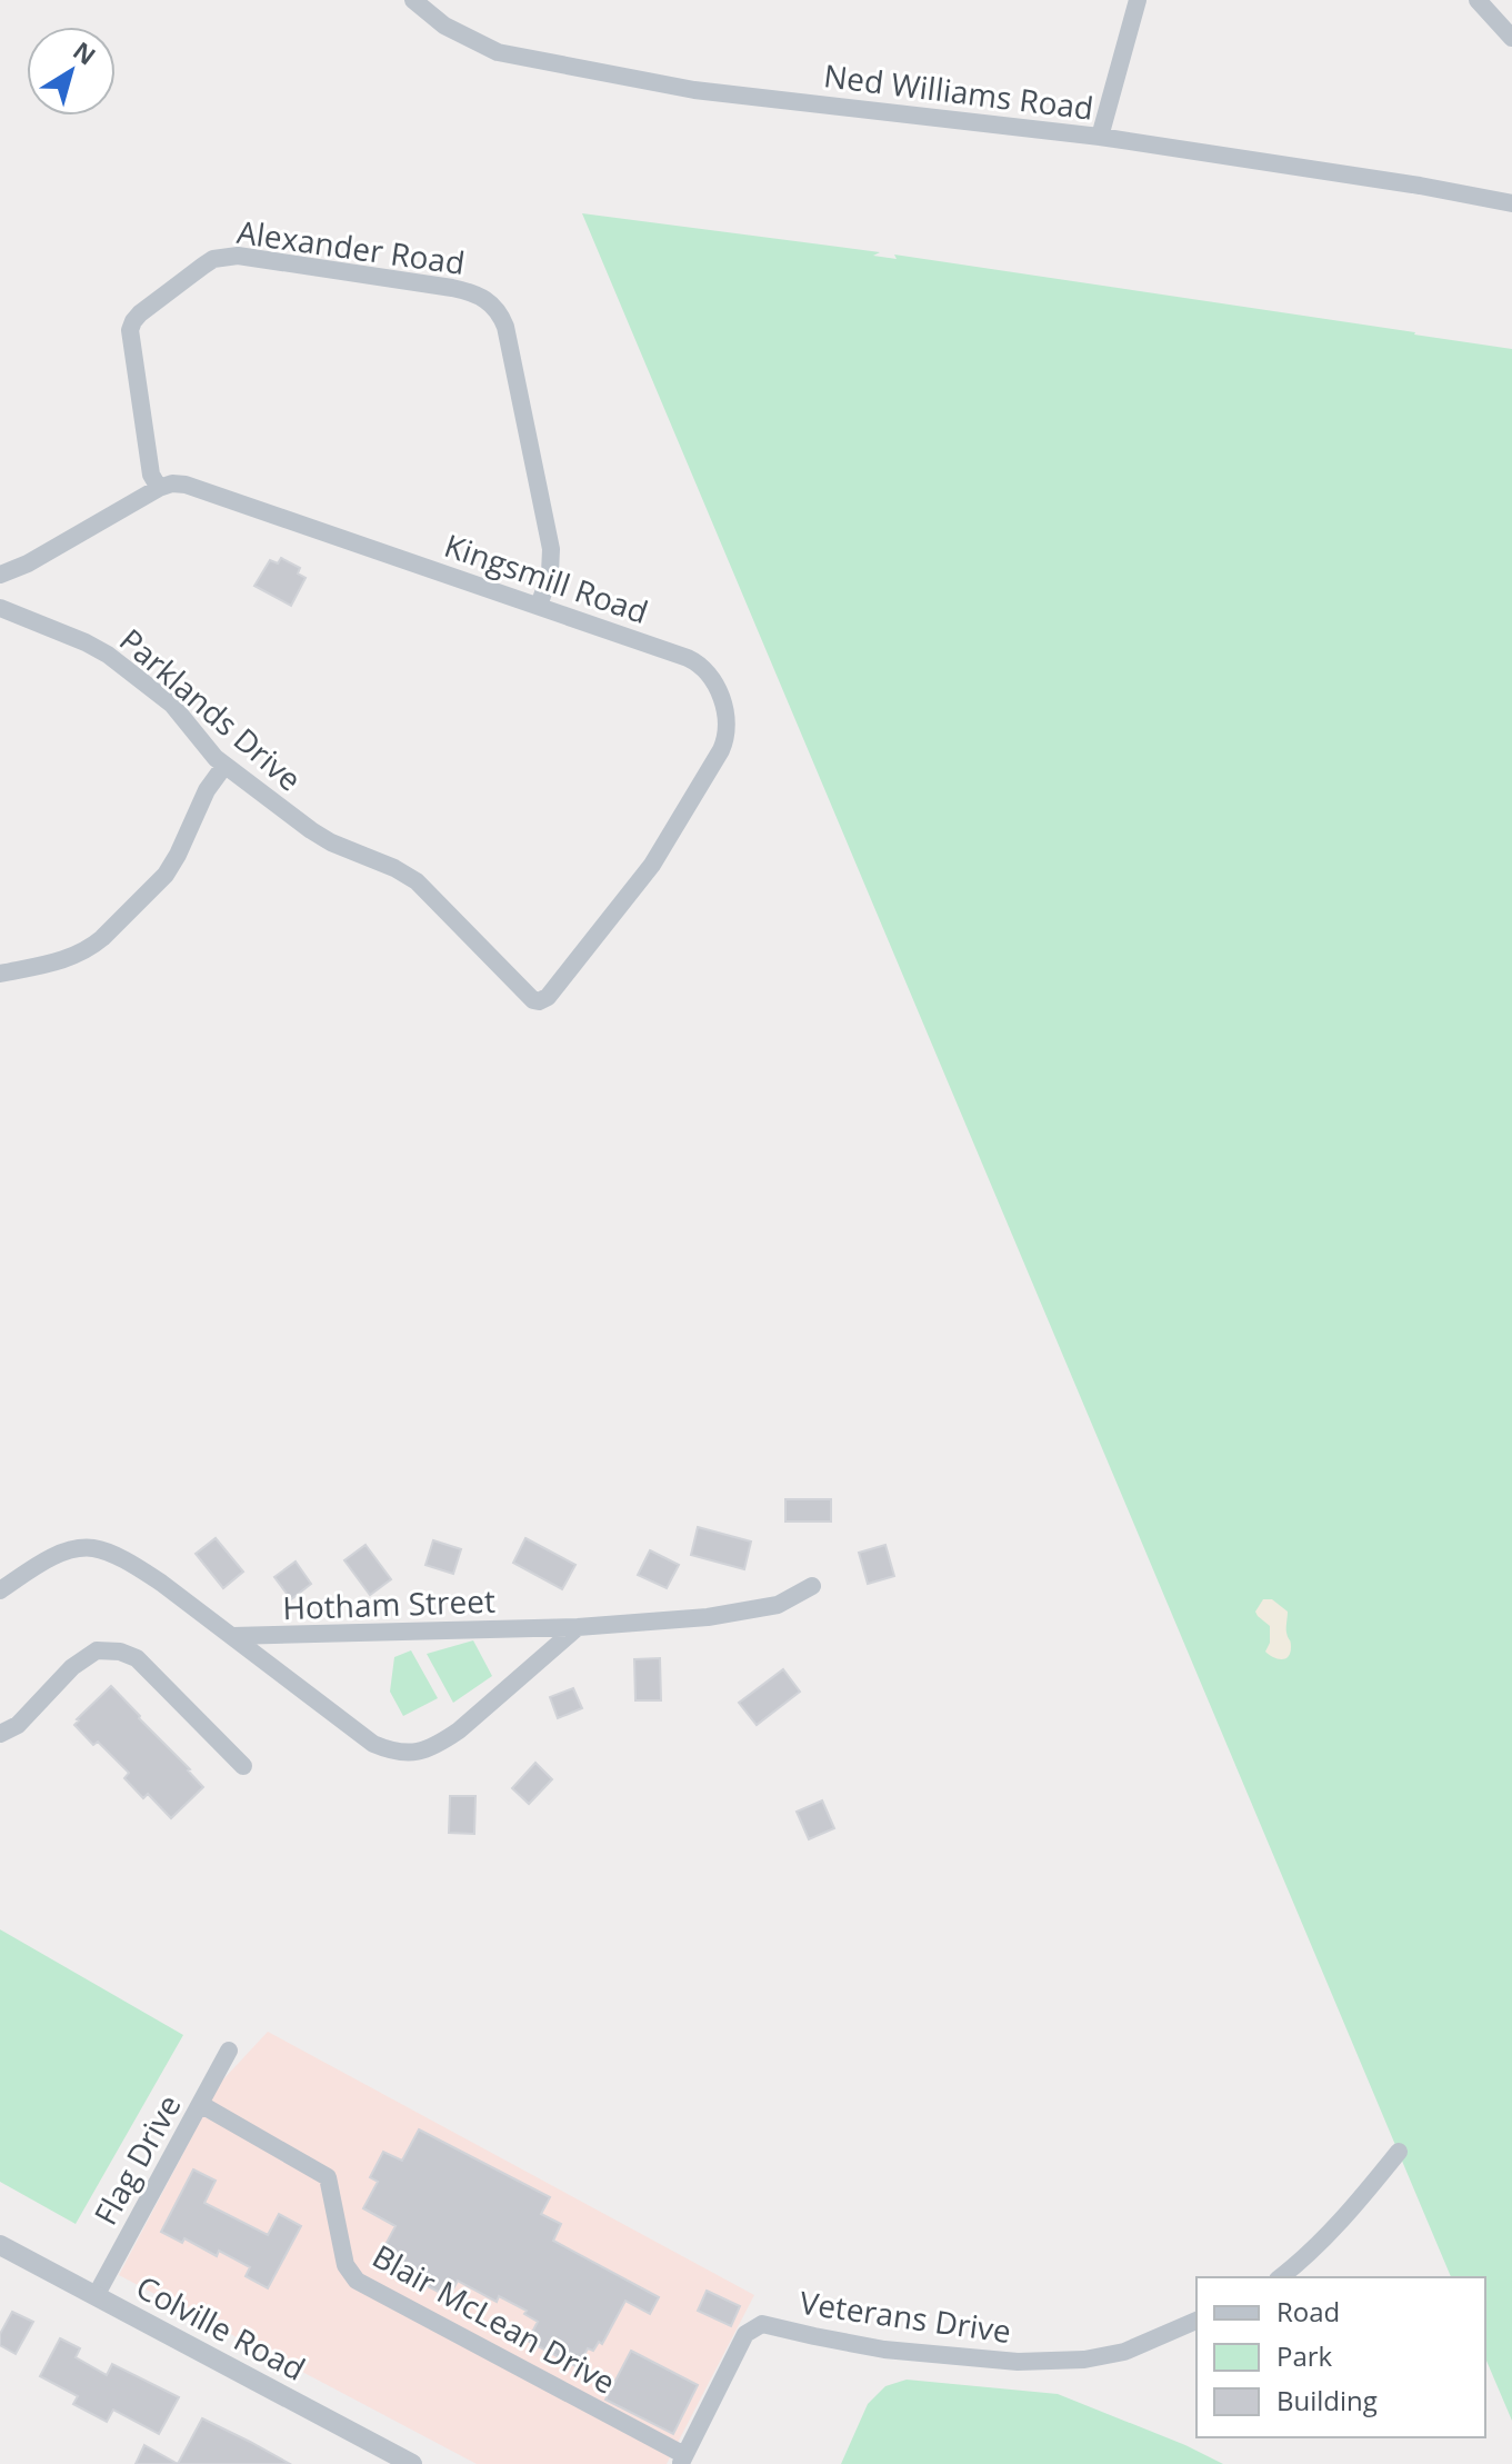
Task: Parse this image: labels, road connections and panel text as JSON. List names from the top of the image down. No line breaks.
{"streets":{"street":["Ned Williams Road","Alexander Road","Kingsmill Road","Parklands Drive","Hotham Street","Flag Drive","Veterans Drive","Blair McLean Drive","Colville Road"]},"crossings":[["Alexander Road","Kingsmill Road"],["Kingsmill Road","Parklands Drive"],["Flag Drive","Blair McLean Drive"],["Flag Drive","Colville Road"],["Veterans Drive","Blair McLean Drive"]],"legend":["Road","Park","Building"],"north":"top right"}
